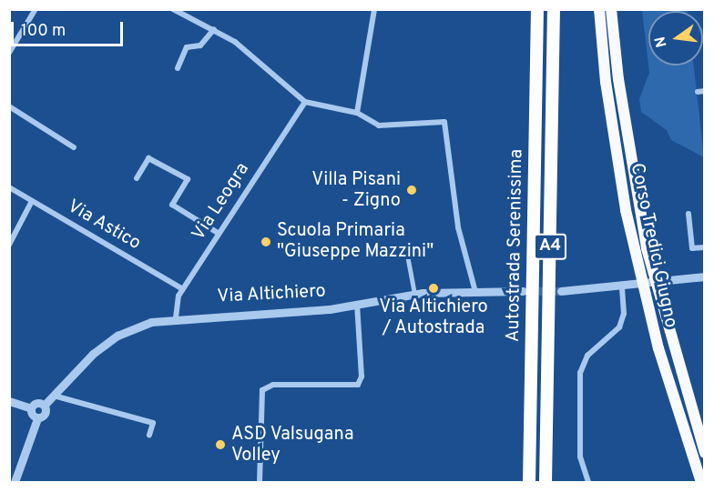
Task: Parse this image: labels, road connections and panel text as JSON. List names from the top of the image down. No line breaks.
{"streets":{"highway":["Autostrada Serenissima","Corso Tredici Giugno","A4"],"street":["Via Leogra","Via Astico","Via Altichiero"]},"crossings":[["Via Leogra","Via Astico"],["Via Leogra","Via Altichiero"]],"places":["Villa Pisani - Zigno","Scuola Primaria \"Giuseppe Mazzini\"","Via Altichiero / Autostrada","ASD Valsugana Volley"],"scale_bar":"100 m","north":"left"}
